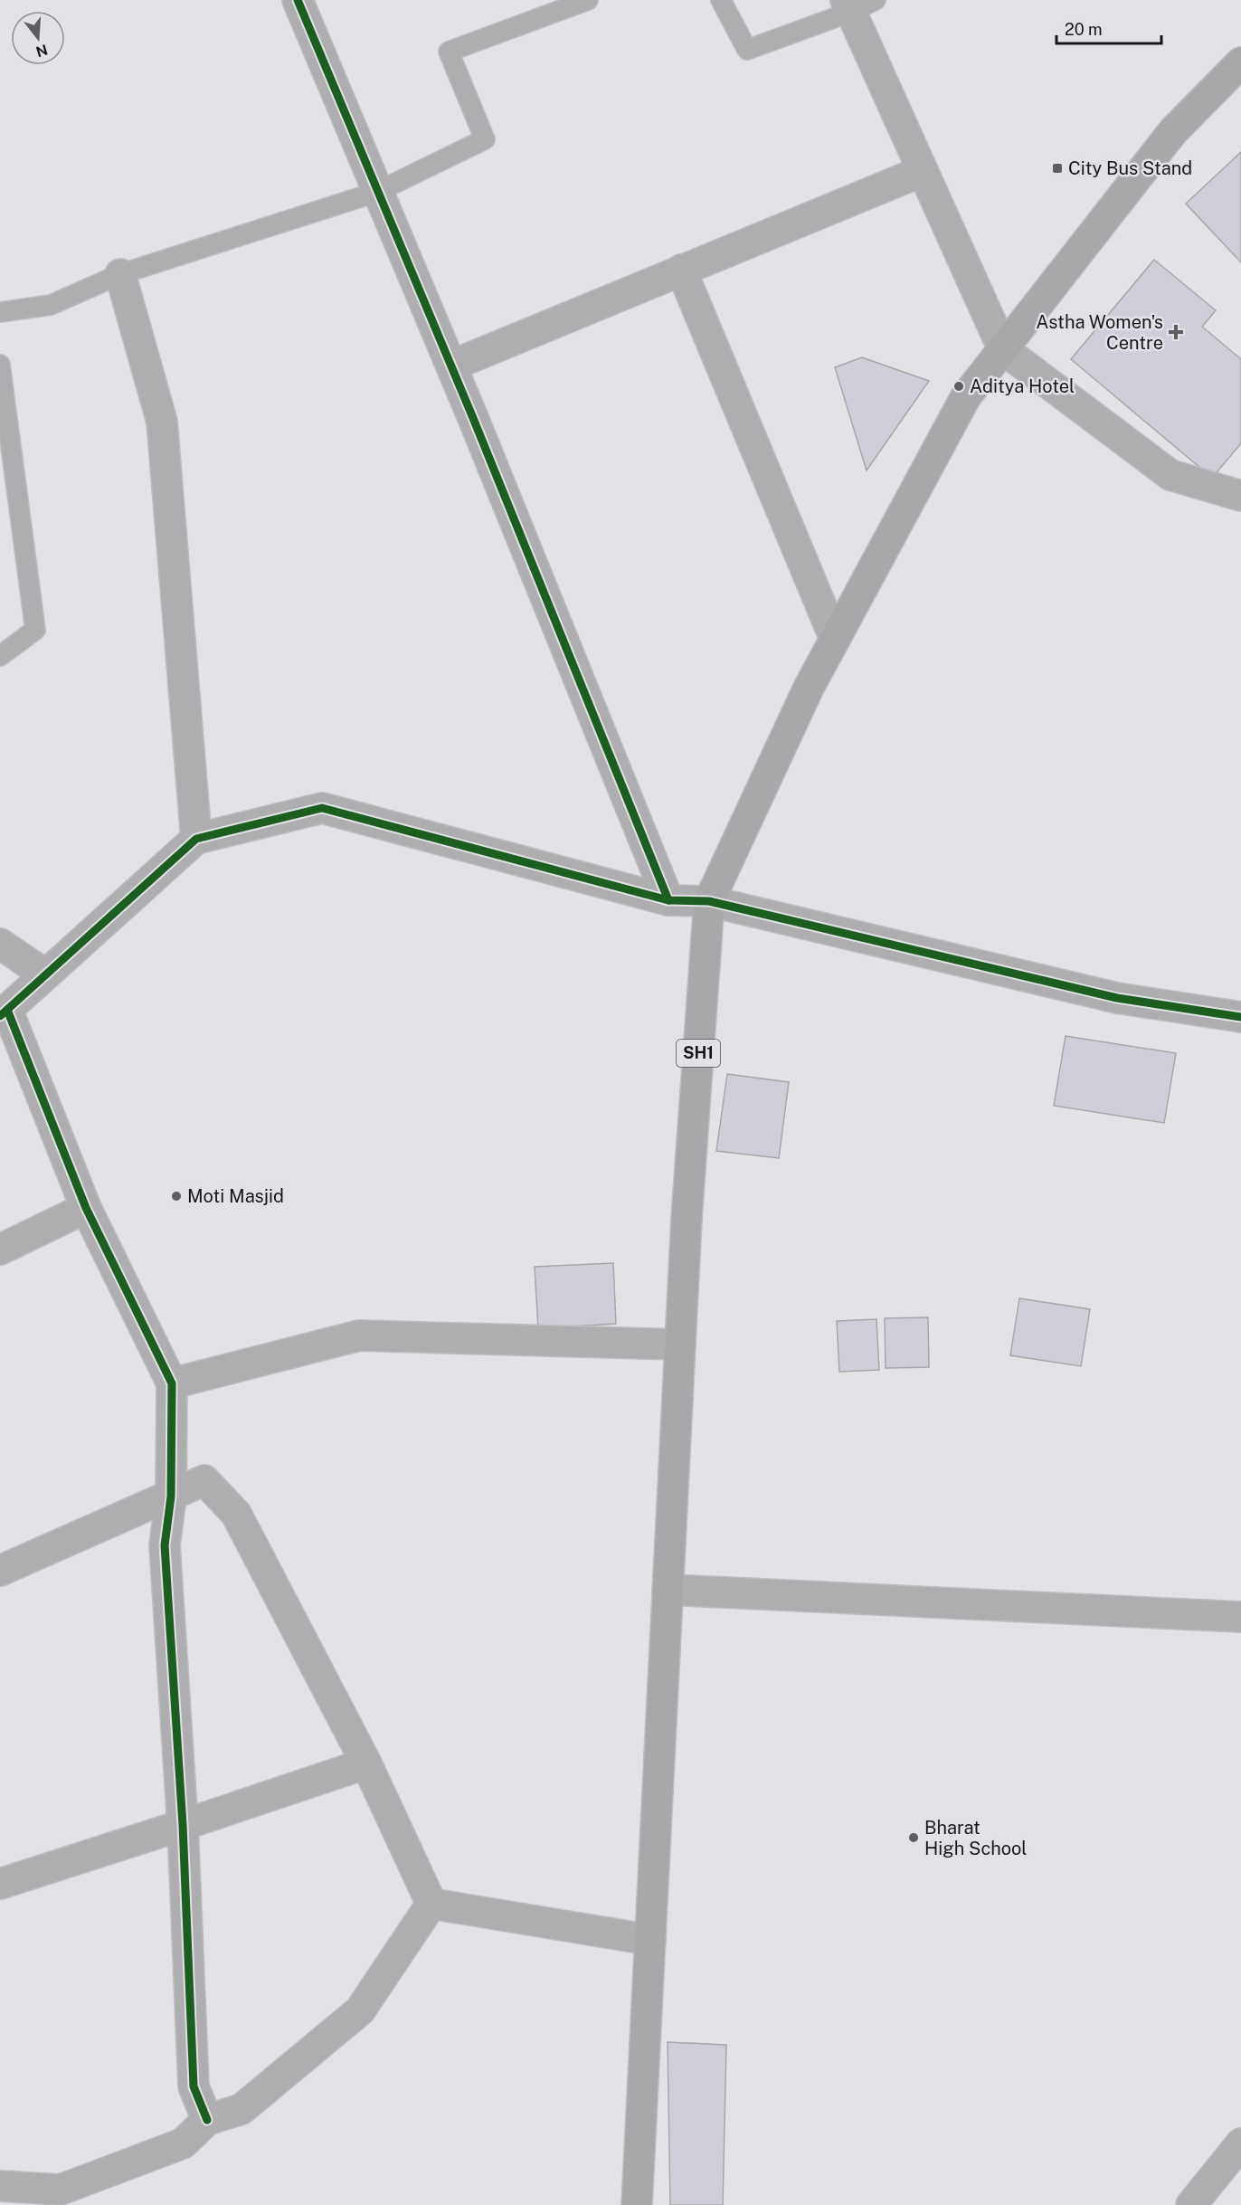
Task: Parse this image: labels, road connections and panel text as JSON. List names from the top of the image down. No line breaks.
{"streets":{"main road":["SH1"]},"places":{"transit":["City Bus Stand"],"health":["Astha Women's Centre"],"other":["Aditya Hotel","Moti Masjid","Bharat High School"]},"scale_bar":"20 m","north":"bottom"}
